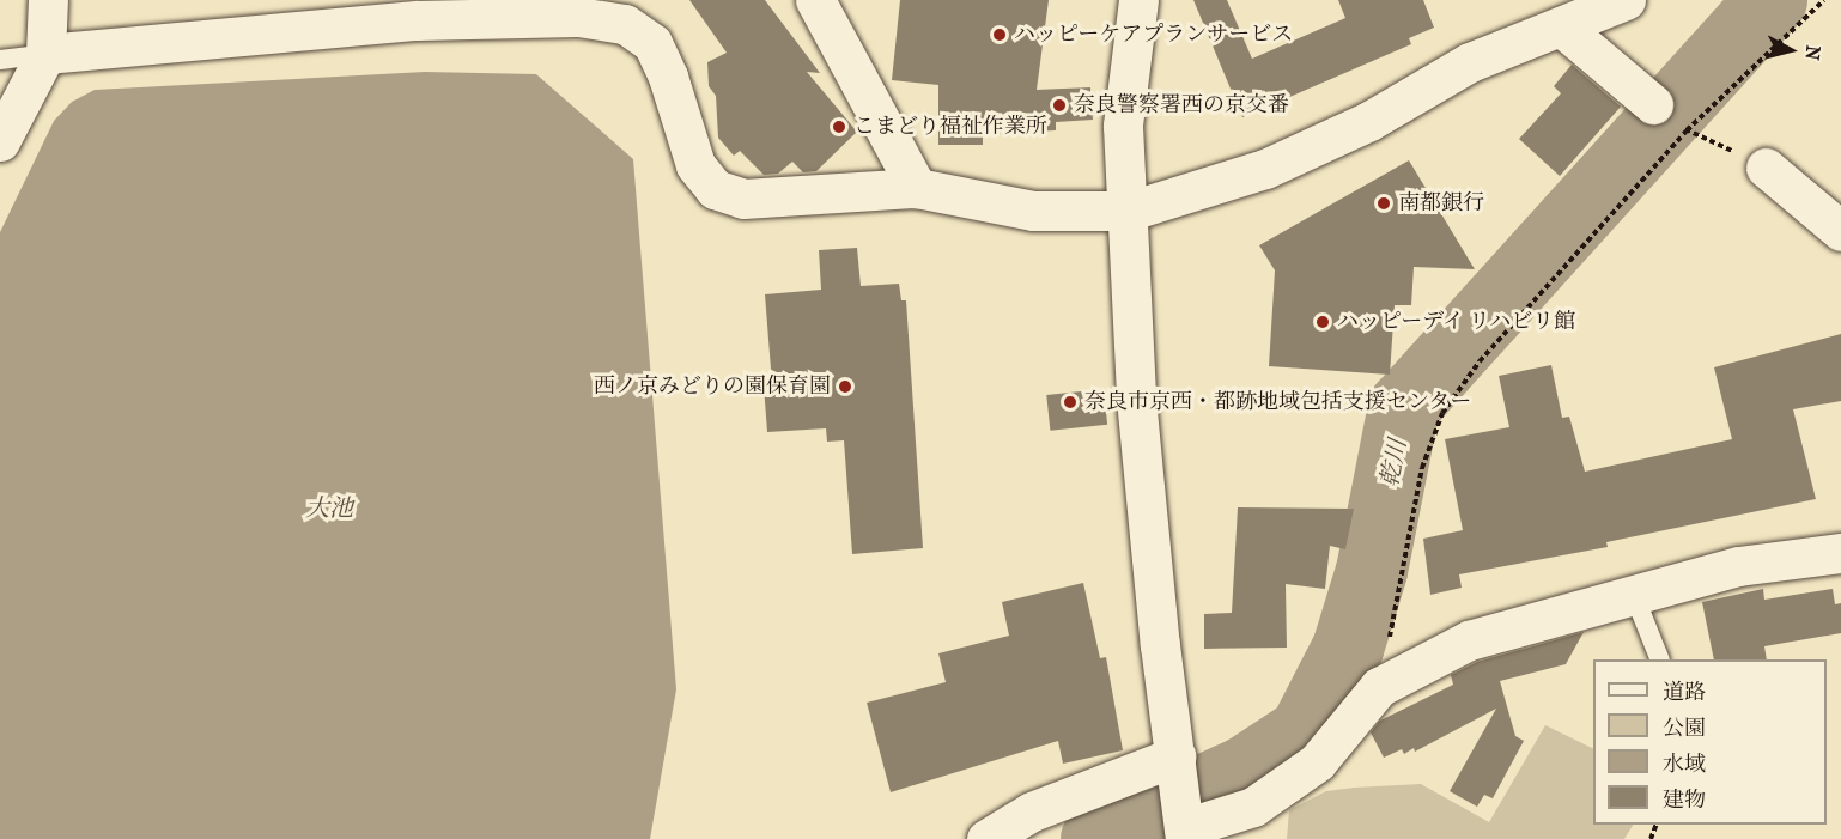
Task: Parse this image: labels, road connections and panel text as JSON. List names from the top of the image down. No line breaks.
{"water":["乾川","大池"],"places":["ハッピーケアプランサービス","奈良警察署西の京交番","こまどり福祉作業所","南都銀行","ハッピーデイ リハビリ館","西ノ京みどりの園保育園","奈良市京西・都跡地域包括支援センター"],"legend":["道路","公園","水域","建物"],"north":"right"}
